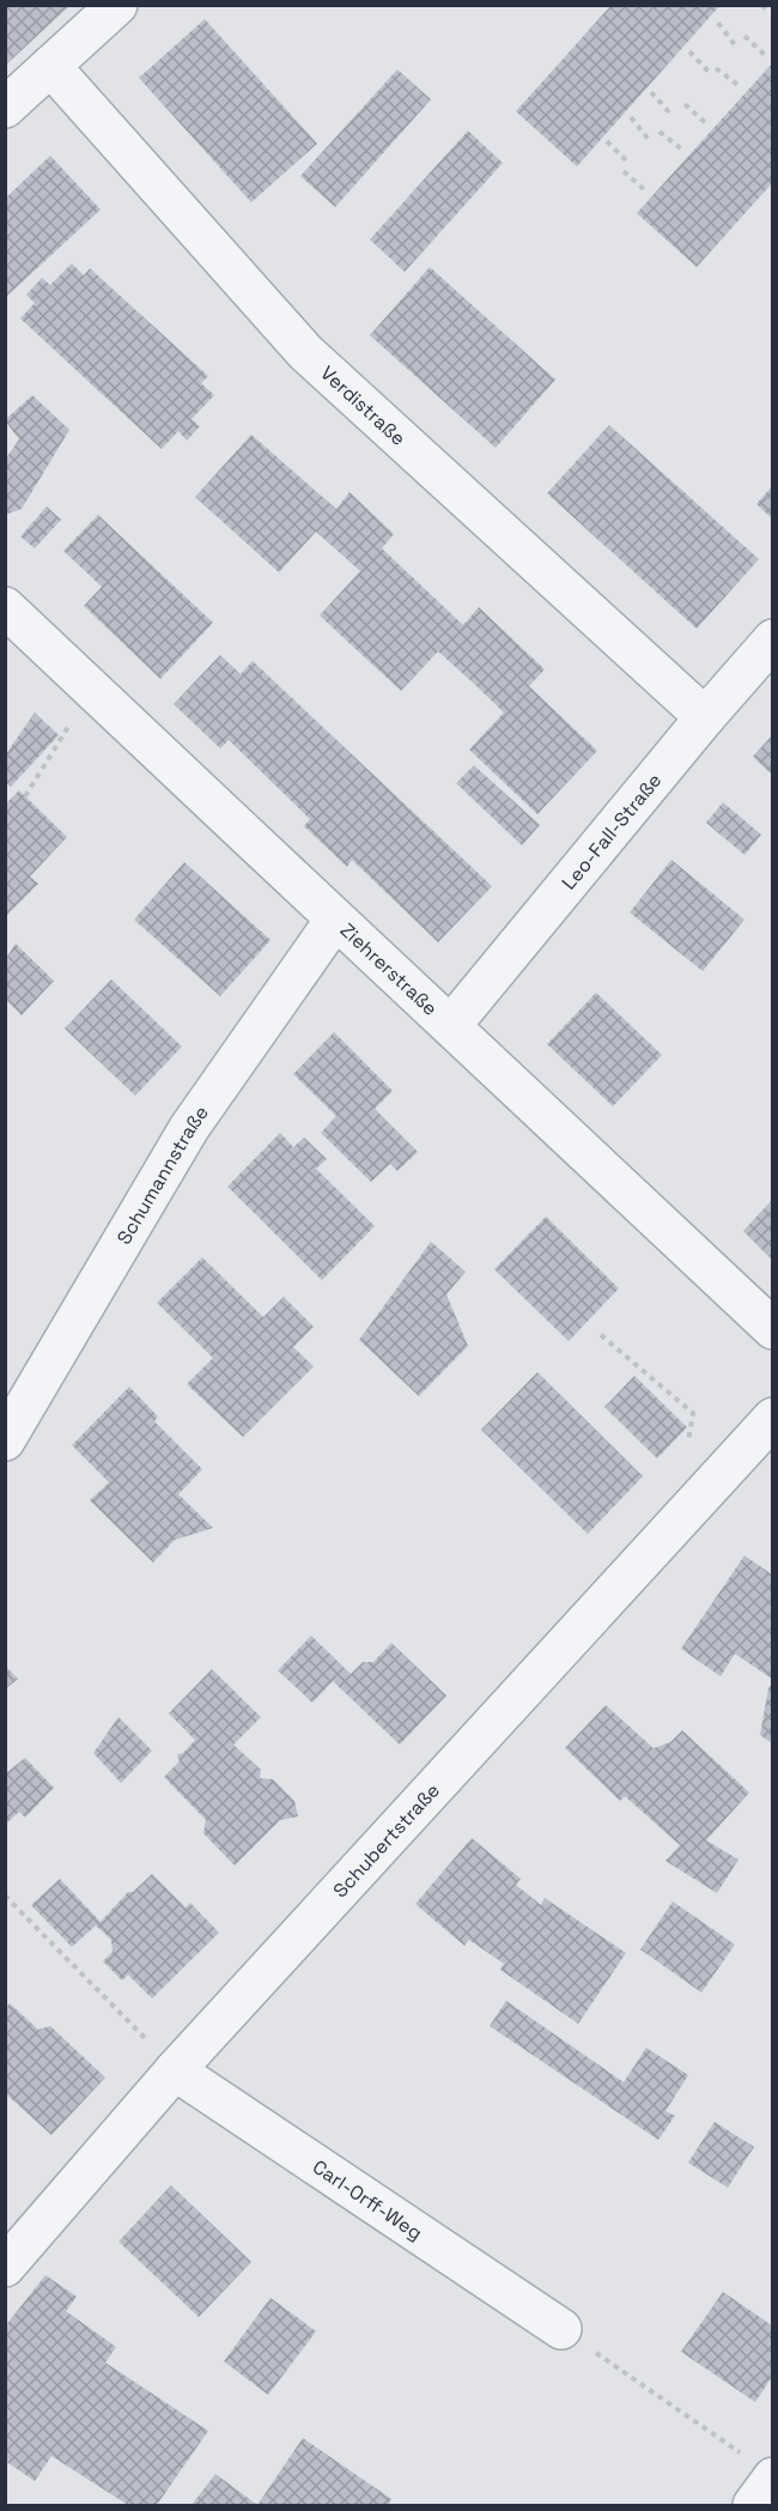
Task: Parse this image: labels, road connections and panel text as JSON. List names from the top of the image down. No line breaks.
{"streets":{"street":["Verdistraße","Leo-Fall-Straße","Ziehrerstraße","Schumannstraße","Schubertstraße","Carl-Orff-Weg"]},"crossings":[["Verdistraße","Leo-Fall-Straße"],["Leo-Fall-Straße","Ziehrerstraße"],["Ziehrerstraße","Schumannstraße"],["Schubertstraße","Carl-Orff-Weg"]]}
